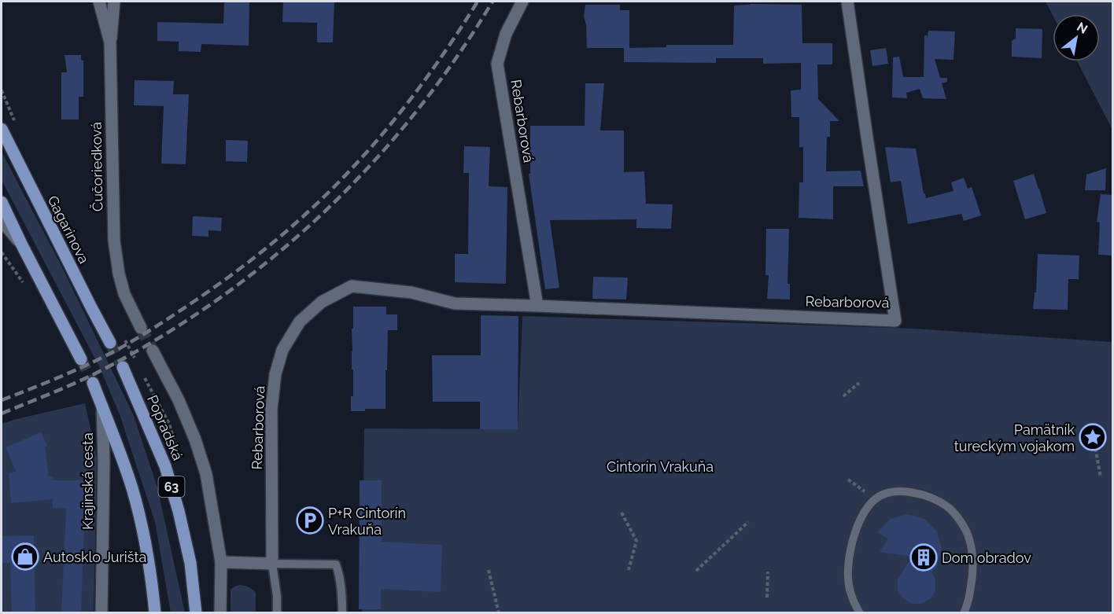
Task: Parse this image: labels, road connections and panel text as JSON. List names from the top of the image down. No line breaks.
{"streets":{"main road":["Gagarinova","Popradská","63"],"street":["Rebarborová","Čučoriedková","Krajinská cesta"]},"parks":["Cintorín Vrakuňa"],"places":{"place":["Pamätník tureckým vojakom"],"parking":["P+R Cintorín Vrakuňa"],"shop":["Autosklo Jurišta"],"building":["Dom obradov"]},"north":"top right"}
